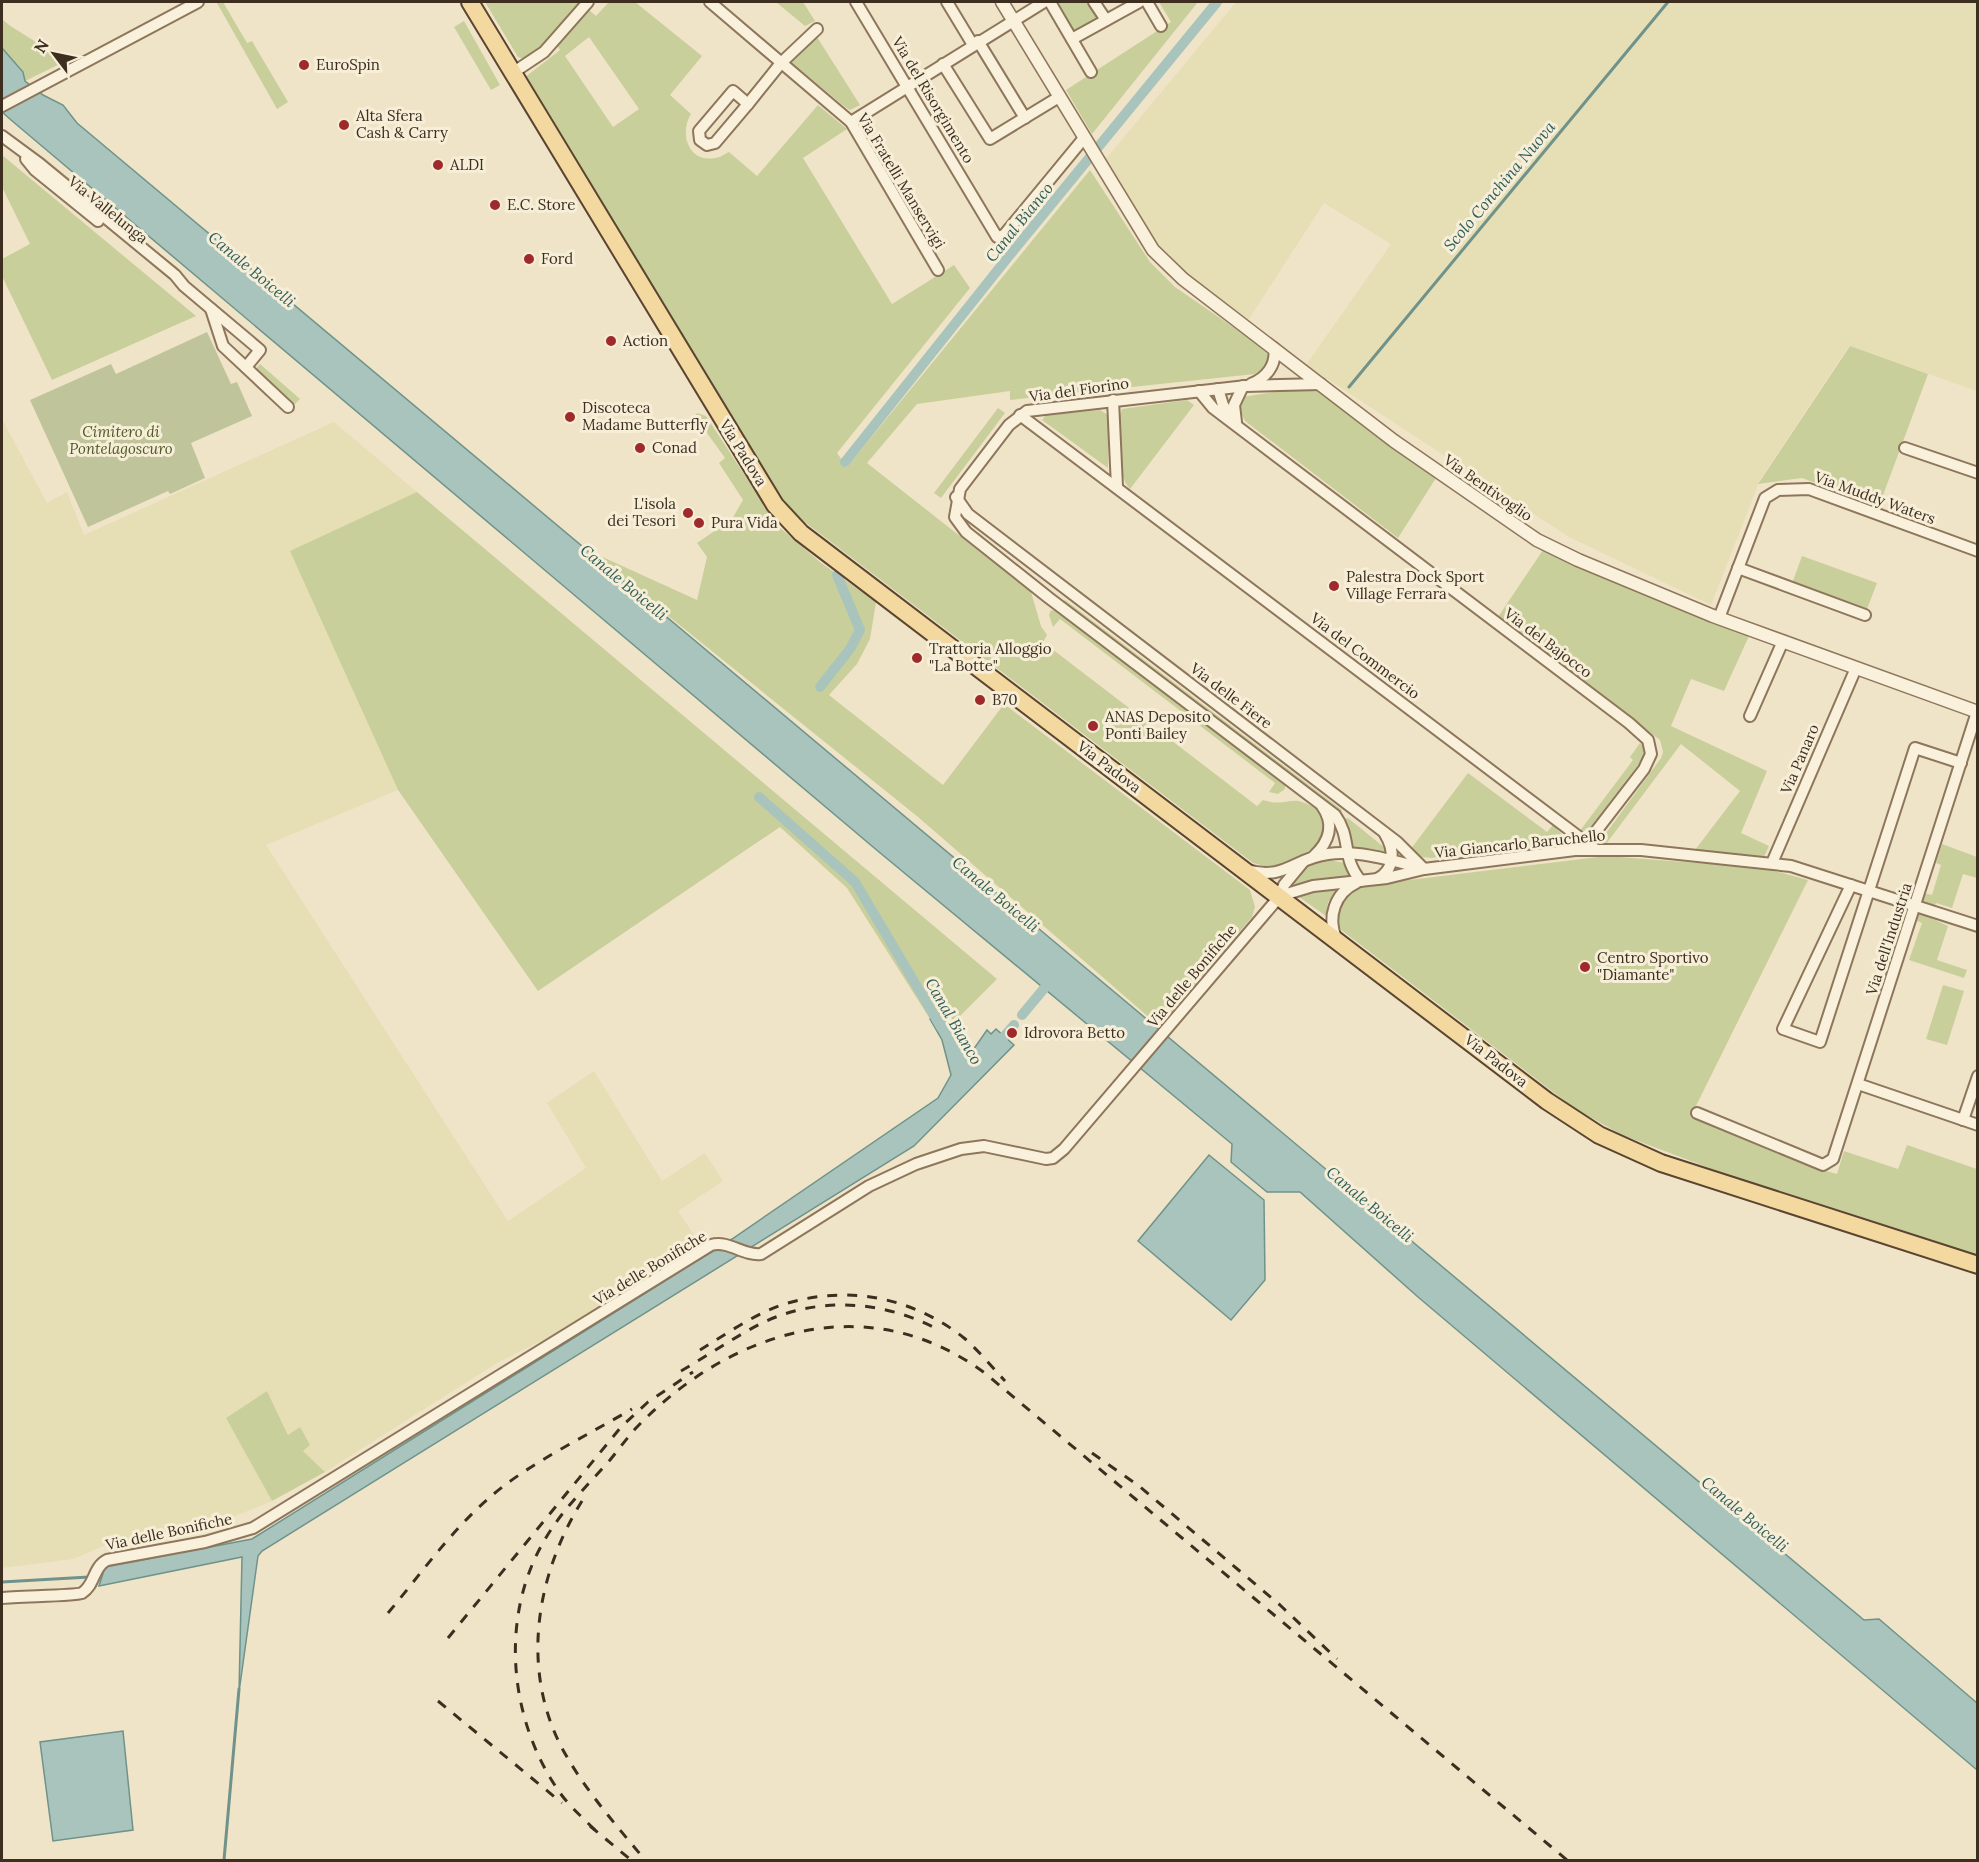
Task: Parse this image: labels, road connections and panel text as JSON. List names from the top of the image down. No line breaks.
{"streets":{"main road":["Via Padova"],"street":["Via del Risorgimento","Via Fratelli Manservigi","Via Vallelunga","Via del Fiorino","Via Bentivoglio","Via Muddy Waters","Via del Bajocco","Via del Commercio","Via delle Fiere","Via Panaro","Via Giancarlo Baruchello","Via dell'Industria","Via delle Bonifiche"]},"crossings":[["Via del Risorgimento","Via Bentivoglio"],["Via del Fiorino","Via Bentivoglio"],["Via del Fiorino","Via del Bajocco"],["Via del Fiorino","Via del Commercio"],["Via del Fiorino","Via delle Fiere"],["Via Padova","Via Giancarlo Baruchello"],["Via Padova","Via delle Bonifiche"],["Via Bentivoglio","Via Muddy Waters"],["Via Bentivoglio","Via Panaro"],["Via Bentivoglio","Via dell'Industria"],["Via del Bajocco","Via del Commercio"],["Via del Bajocco","Via Giancarlo Baruchello"],["Via del Commercio","Via Giancarlo Baruchello"],["Via delle Fiere","Via Giancarlo Baruchello"],["Via Panaro","Via Giancarlo Baruchello"],["Via Giancarlo Baruchello","Via dell'Industria"],["Via Giancarlo Baruchello","Via delle Bonifiche"]],"water":["Scolo Conchina Nuova","Canal Bianco","Canale Boicelli"],"parks":["Cimitero di Pontelagoscuro"],"places":["EuroSpin","Alta Sfera Cash & Carry","ALDI","E.C. Store","Ford","Action","Discoteca Madame Butterfly","Conad","L'isola dei Tesori","Pura Vida","Palestra Dock Sport Village Ferrara","Trattoria Alloggio \"La Botte\"","B70","ANAS Deposito Ponti Bailey","Centro Sportivo \"Diamante\"","Idrovora Betto"],"north":"top left"}
